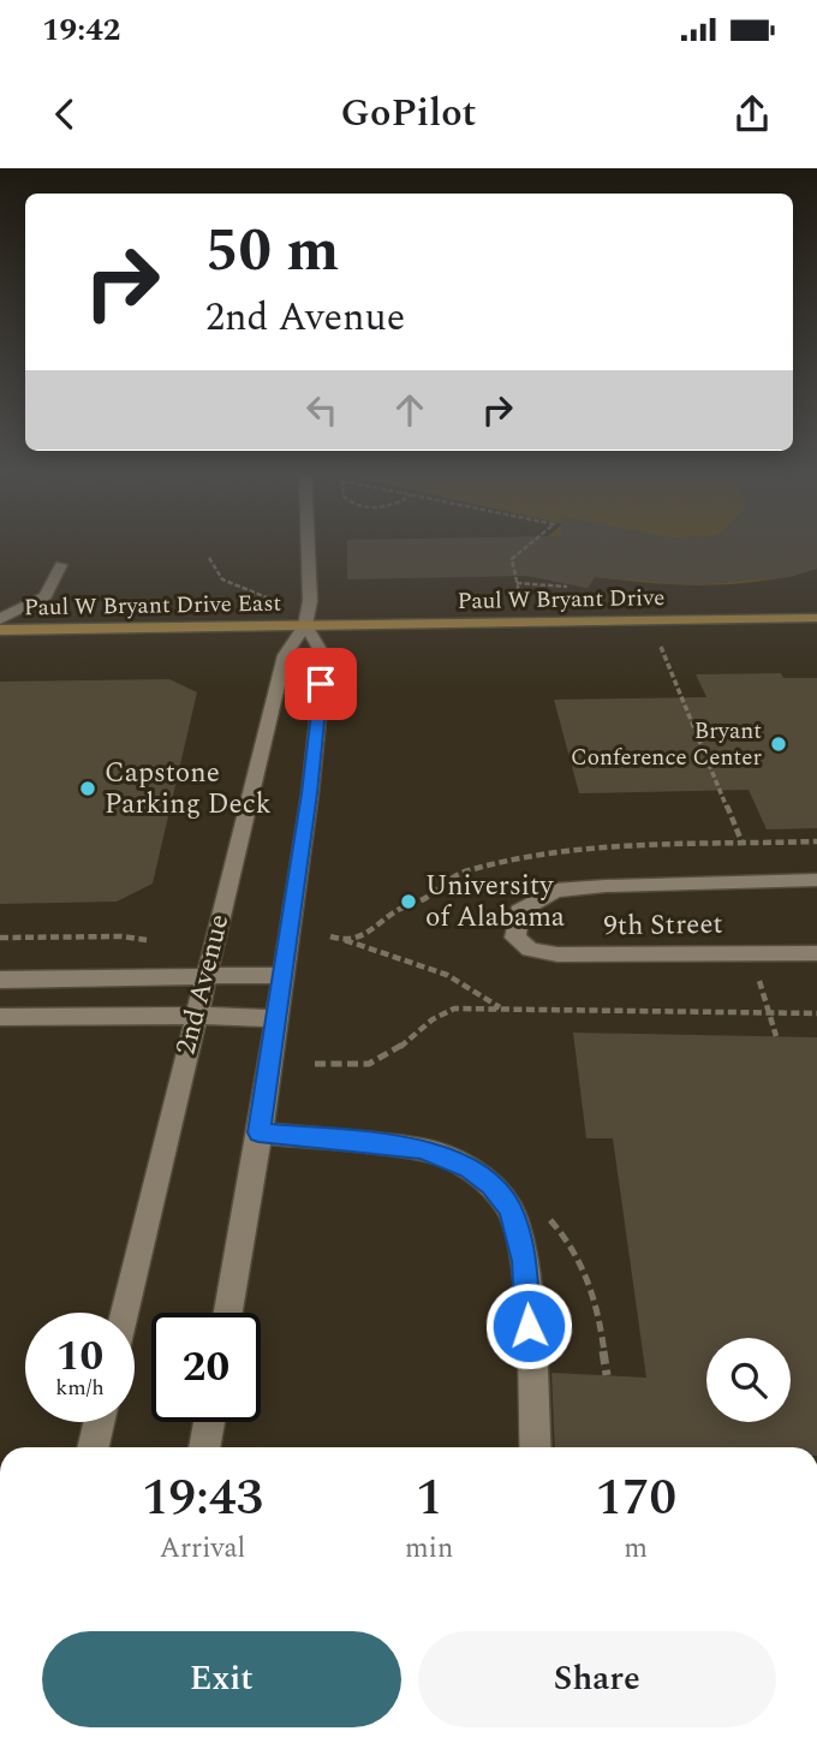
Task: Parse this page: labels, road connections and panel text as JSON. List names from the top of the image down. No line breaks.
{"streets":{"main road":["Paul W Bryant Drive","Paul W Bryant Drive East"],"street":["9th Street","2nd Avenue"]},"crossings":[["Paul W Bryant Drive","Paul W Bryant Drive East"],["Paul W Bryant Drive","2nd Avenue"],["Paul W Bryant Drive East","2nd Avenue"]],"places":["Bryant Conference Center","Capstone Parking Deck","University of Alabama"],"page":{"status":"19:42","header":"GoPilot","turn":["50 m","2nd Avenue"],"speed":"10 km/h","limit":"20","eta":["19:43","Arrival","1","min","170","m"],"buttons":["Exit","Share"]}}
